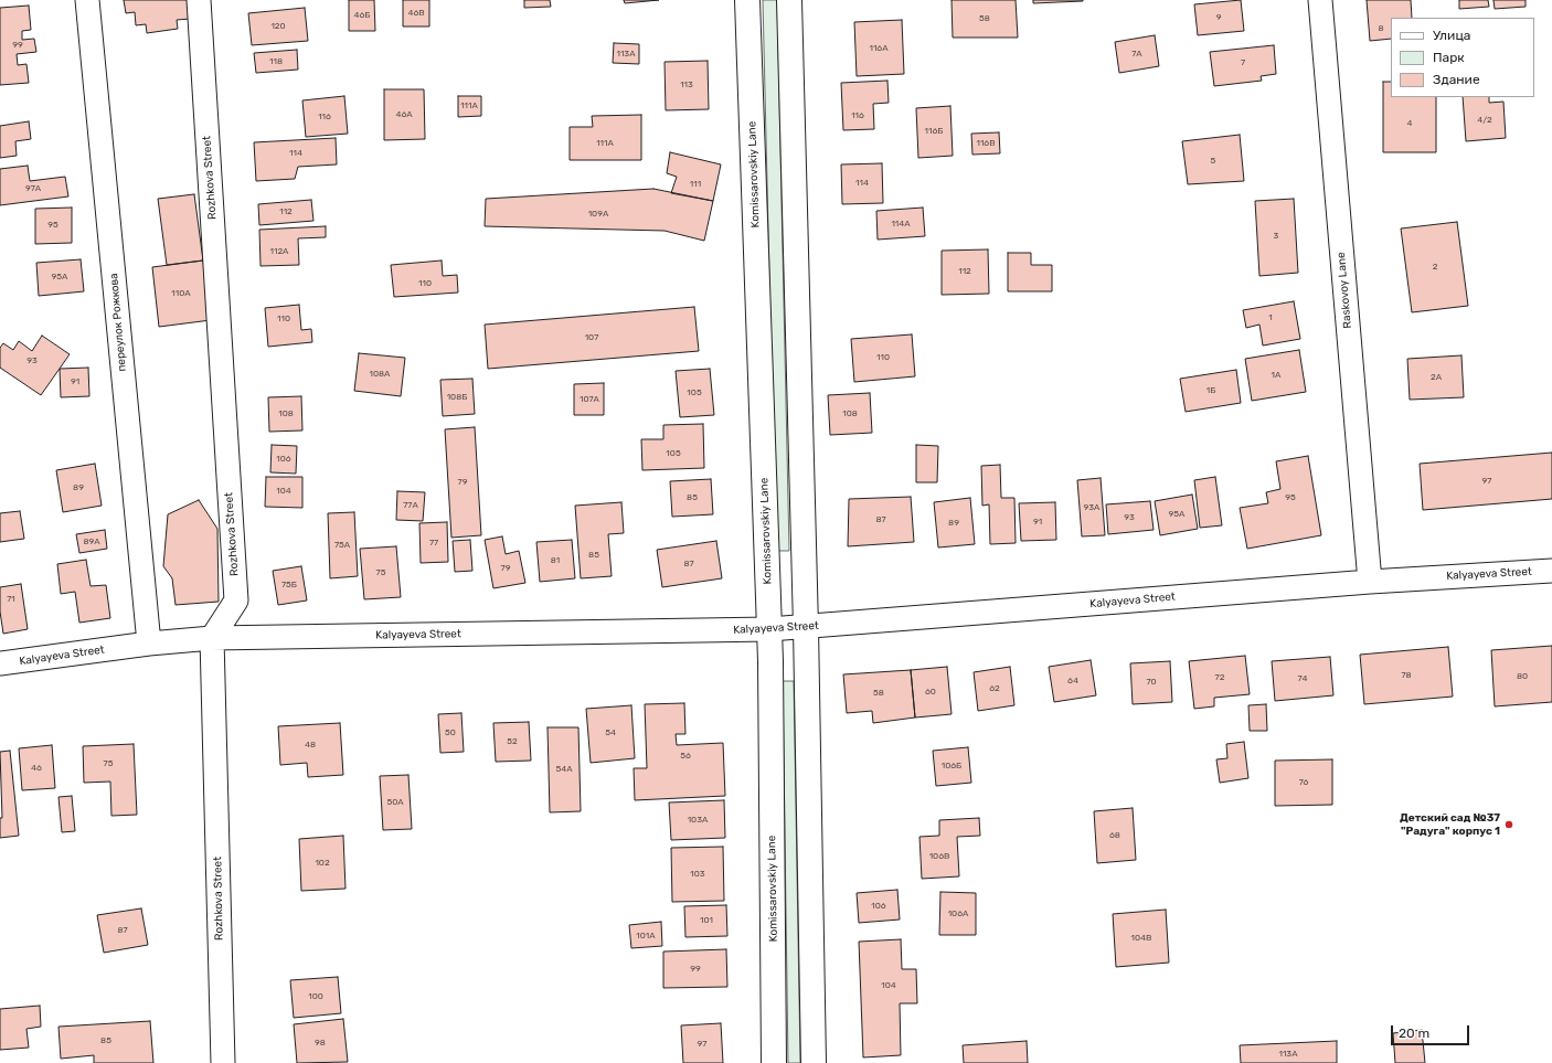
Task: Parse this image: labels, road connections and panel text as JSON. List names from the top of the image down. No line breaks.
{"streets":{"main road":["Komissarovskiy Lane"],"street":["Rozhkova Street","Raskovoy Lane","переулок Рожкова","Kalyayeva Street"]},"crossings":[["Komissarovskiy Lane","Kalyayeva Street"],["Rozhkova Street","Kalyayeva Street"],["Raskovoy Lane","Kalyayeva Street"],["переулок Рожкова","Kalyayeva Street"]],"places":["Детский сад №37 \"Радуга\" корпус 1"],"house_numbers":["46В","46Б","9","58","120","8","99","116А","113А","7А","118","7","113","111А","46А","116","116","4/2","4","116Б","111А","116В","114","5","114","111","97А","112","109А","114А","95","3","112А","2","112","95А","110","110А","1","110","107","110","93","108А","1А","2А","91","1Б","105","108Б","107А","108","108","105","106","97","79","89","104","85","95","77А","93А","95А","93","87","91","89","89А","77","75А","85","81","87","79","75","75Б","71","78","80","72","74","64","70","62","60","58","50","54","52","48","56","75","106Б","46","54А","76","50А","103А","68","106В","102","103","106","106А","101","87","101А","104В","99","104","100","85","98","97","113А"],"legend":["Улица","Парк","Здание"],"scale_bar":"20 m"}
